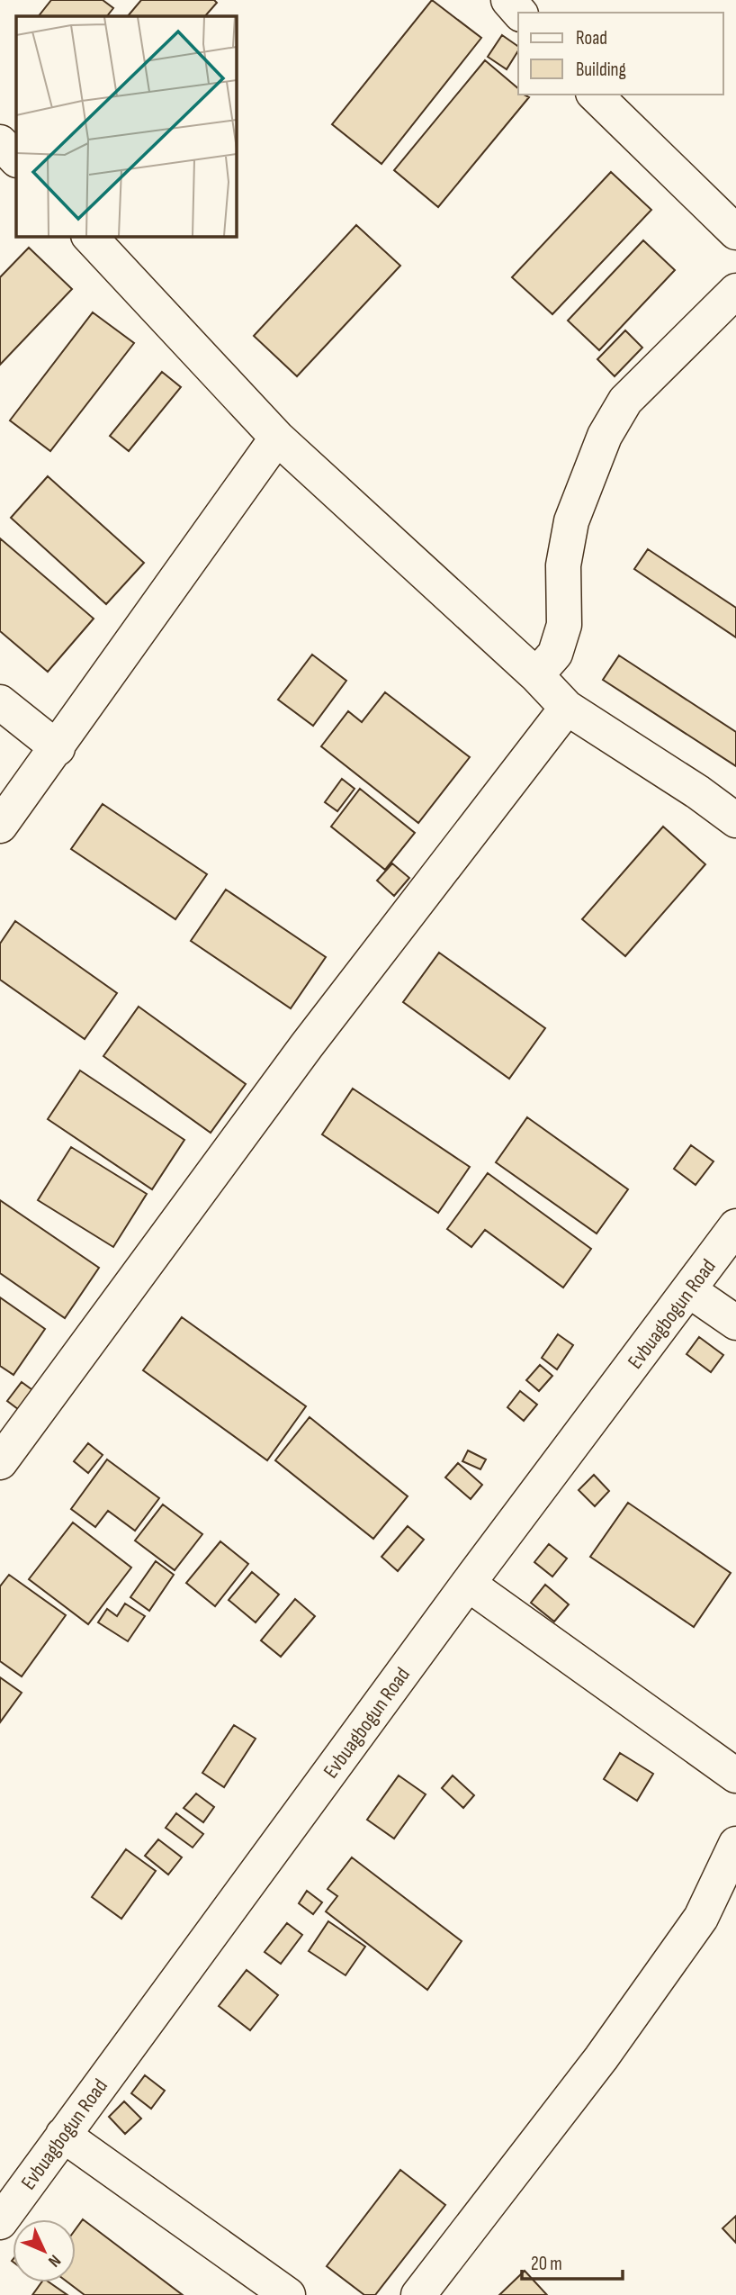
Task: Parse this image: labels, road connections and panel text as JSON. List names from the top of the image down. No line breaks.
{"streets":{"street":["Evbuagbogun Road"]},"legend":["Road","Building"],"scale_bar":"20 m","north":"bottom right"}
